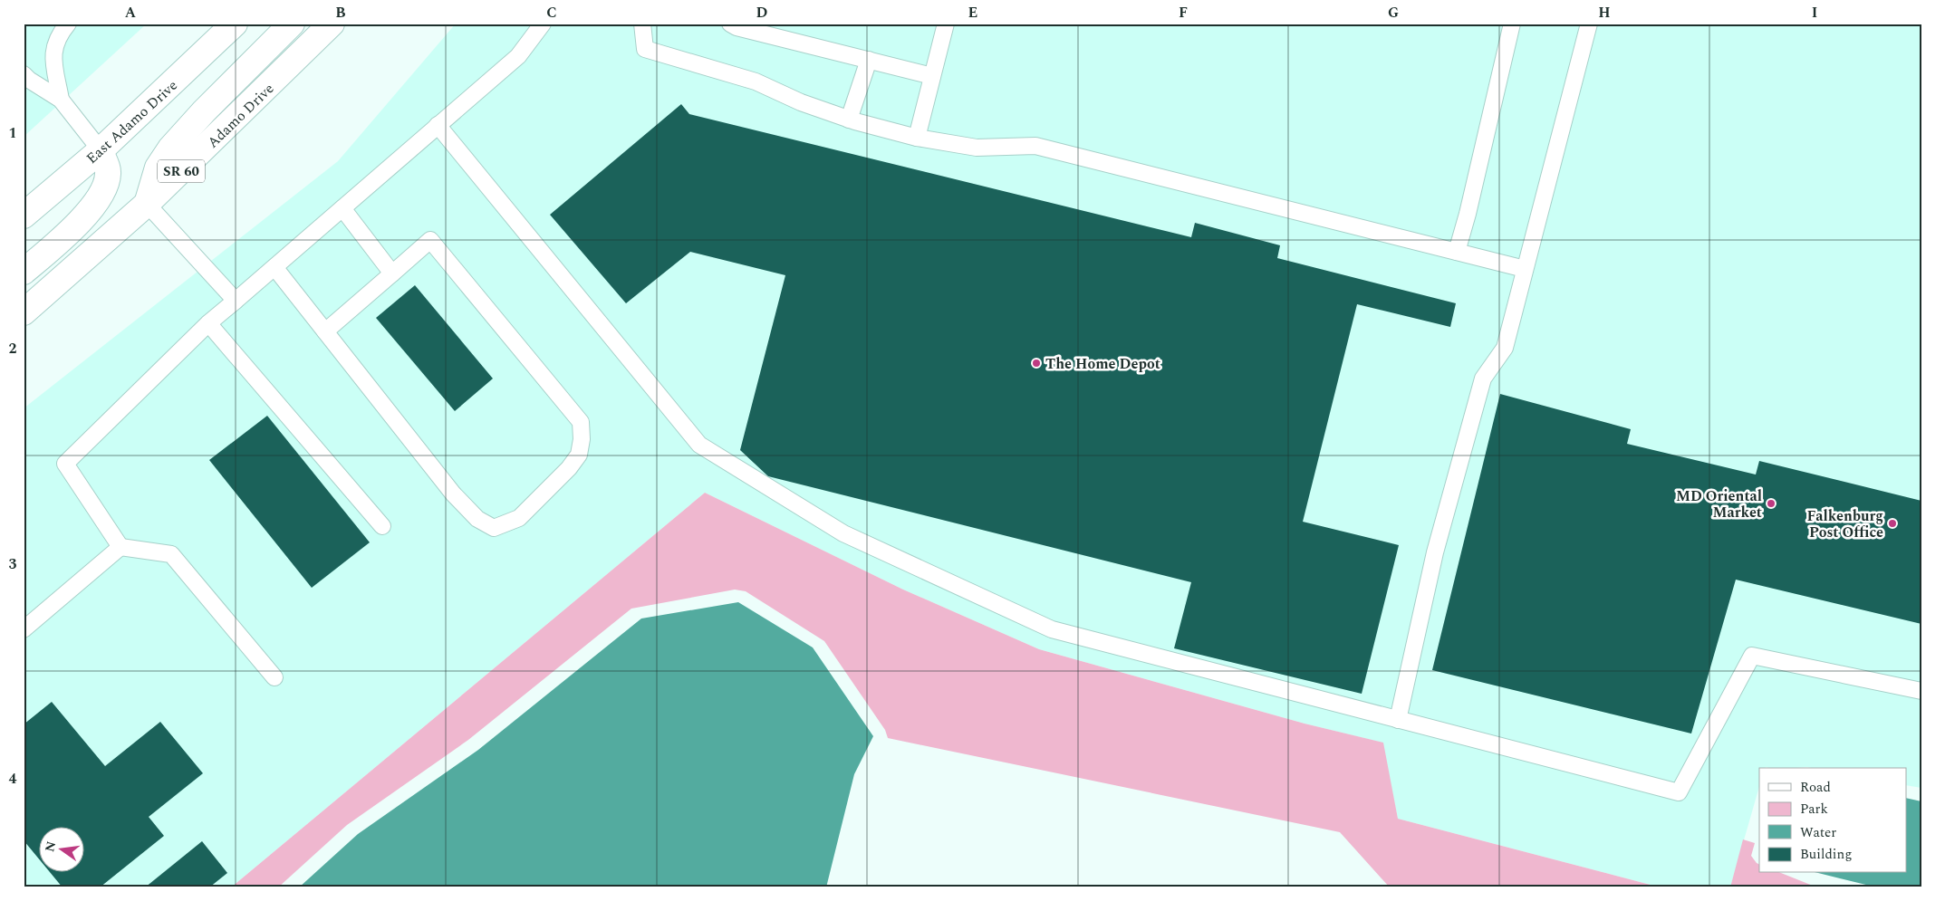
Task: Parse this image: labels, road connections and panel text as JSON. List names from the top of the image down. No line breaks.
{"streets":{"main road":["Adamo Drive","East Adamo Drive","SR 60"]},"places":["The Home Depot","MD Oriental Market","Falkenburg Post Office"],"legend":["Road","Park","Water","Building"],"north":"left","grid":{"columns":["A","B","C","D","E","F","G","H","I"],"rows":["1","2","3","4"]}}
